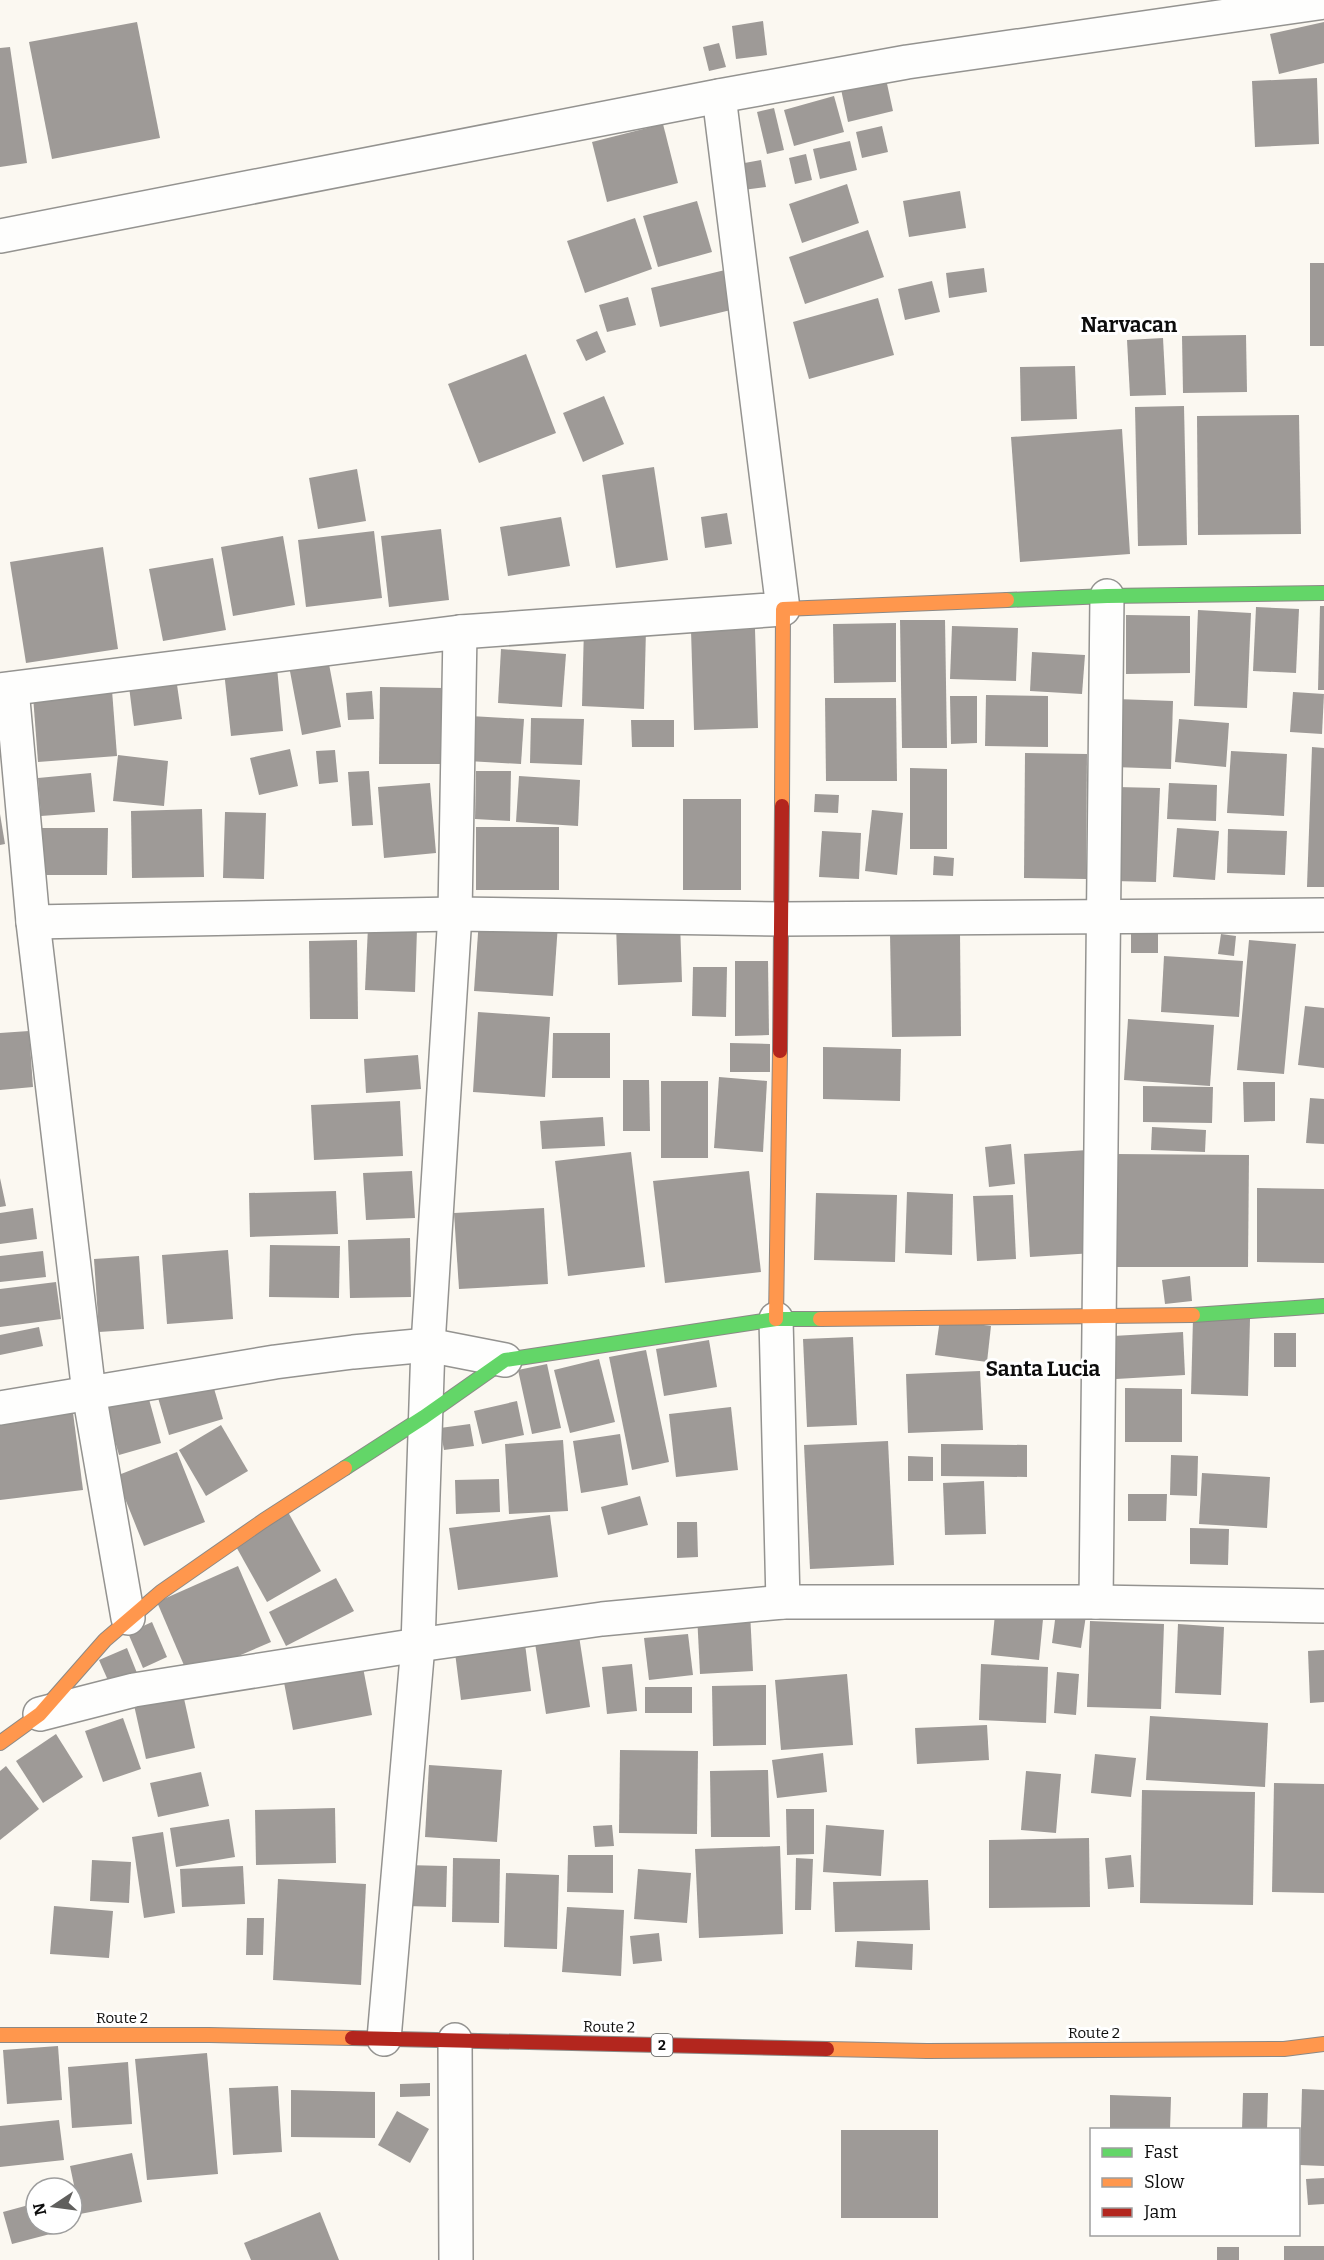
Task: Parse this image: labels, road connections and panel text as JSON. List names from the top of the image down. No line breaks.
{"streets":{"main road":["Route 2","2"]},"districts":["Narvacan","Santa Lucia"],"legend":["Fast","Slow","Jam"],"north":"left"}
